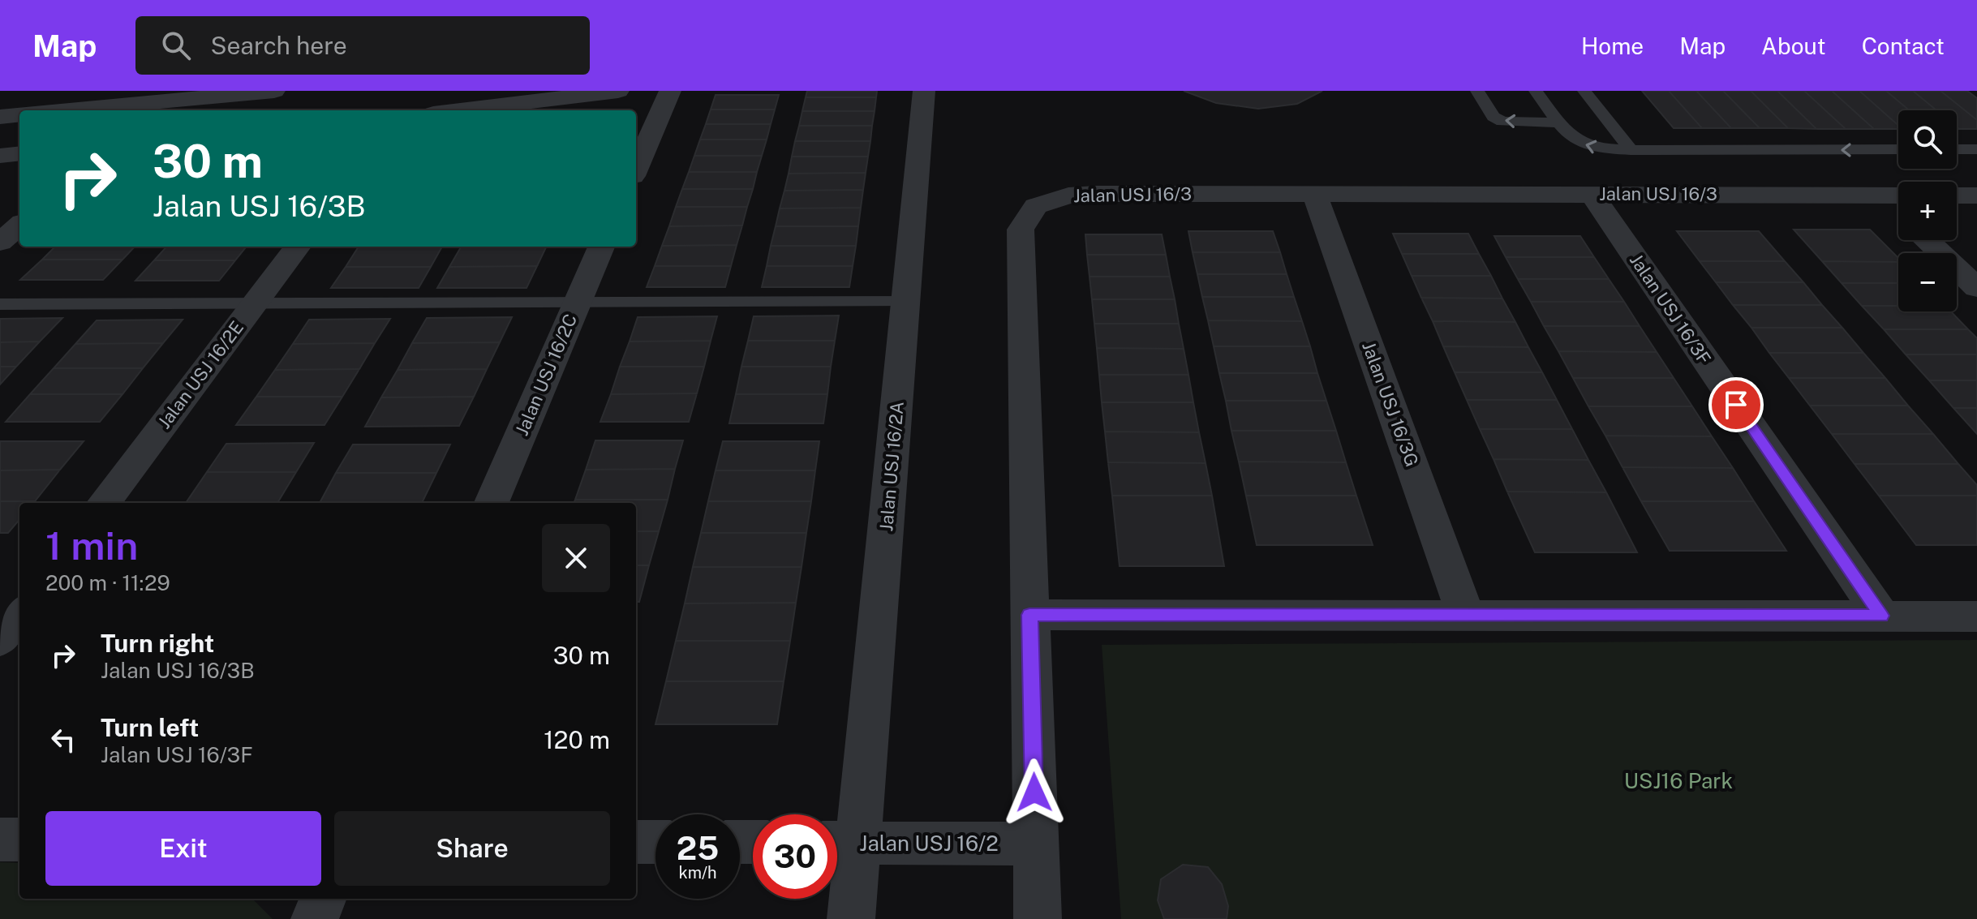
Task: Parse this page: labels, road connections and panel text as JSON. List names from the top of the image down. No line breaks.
{"streets":{"street":["Jalan USJ 16/3","Jalan USJ 16/3F","Jalan USJ 16/2E","Jalan USJ 16/2C","Jalan USJ 16/3G","Jalan USJ 16/2A","Jalan USJ 16/2"]},"crossings":[["Jalan USJ 16/3","Jalan USJ 16/3F"],["Jalan USJ 16/3","Jalan USJ 16/3G"],["Jalan USJ 16/3","Jalan USJ 16/2"],["Jalan USJ 16/2A","Jalan USJ 16/2"]],"parks":["USJ16 Park"],"page":{"header":"Map","search":"Search here","nav":["Home","Map","About","Contact"],"map_buttons":["+","−"],"turn":["30 m","Jalan USJ 16/3B"],"heading":["1 min","200 m · 11:29"],"list":[{"name":"Turn right","note":"Jalan USJ 16/3B","value":"30 m"},{"name":"Turn left","note":"Jalan USJ 16/3F","value":"120 m"}],"buttons":["Exit","Share"],"speed":"25 km/h","limit":"30"}}
